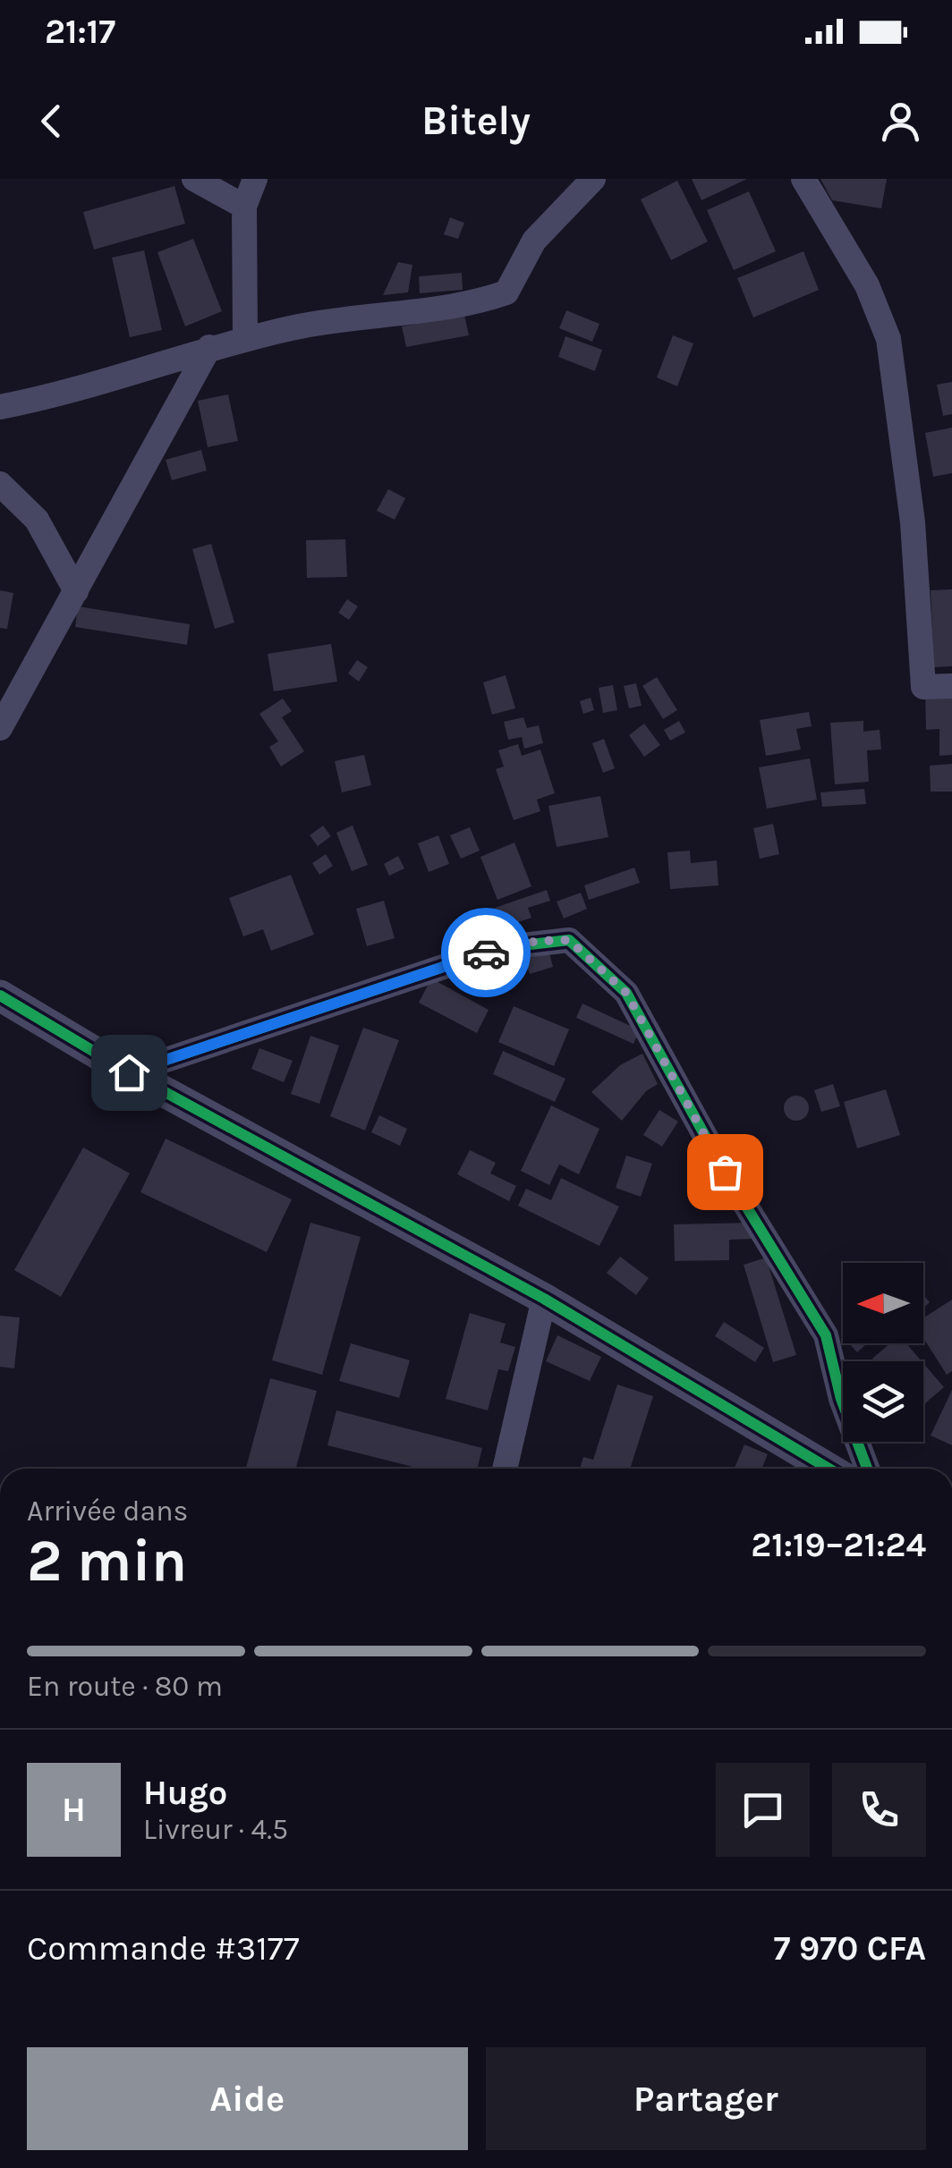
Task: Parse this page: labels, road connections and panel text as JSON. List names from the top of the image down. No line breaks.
{"north":"left","page":{"status":"21:17","header":"Bitely","heading":["2 min","Arrivée dans","21:19–21:24"],"panel":["Hugo","Livreur · 4.5","Commande #3177","7 970 CFA"],"bar":"En route · 80 m","round":"H","buttons":["Aide","Partager"]}}
